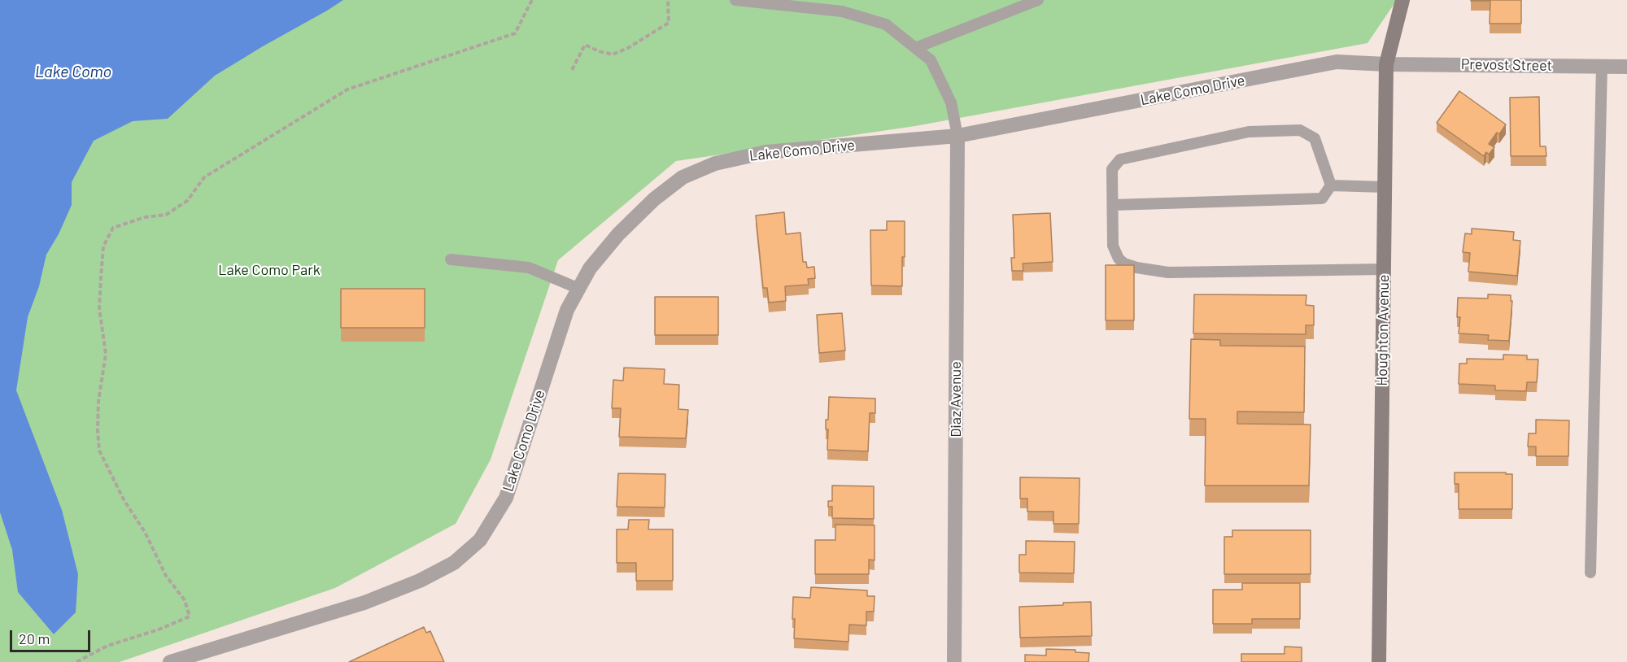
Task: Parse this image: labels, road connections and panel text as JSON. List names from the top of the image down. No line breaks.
{"streets":{"street":["Prevost Street","Lake Como Drive","Houghton Avenue","Diaz Avenue"]},"crossings":[["Prevost Street","Lake Como Drive"],["Prevost Street","Houghton Avenue"],["Lake Como Drive","Houghton Avenue"],["Lake Como Drive","Diaz Avenue"]],"water":["Lake Como"],"parks":["Lake Como Park"],"scale_bar":"20 m"}
